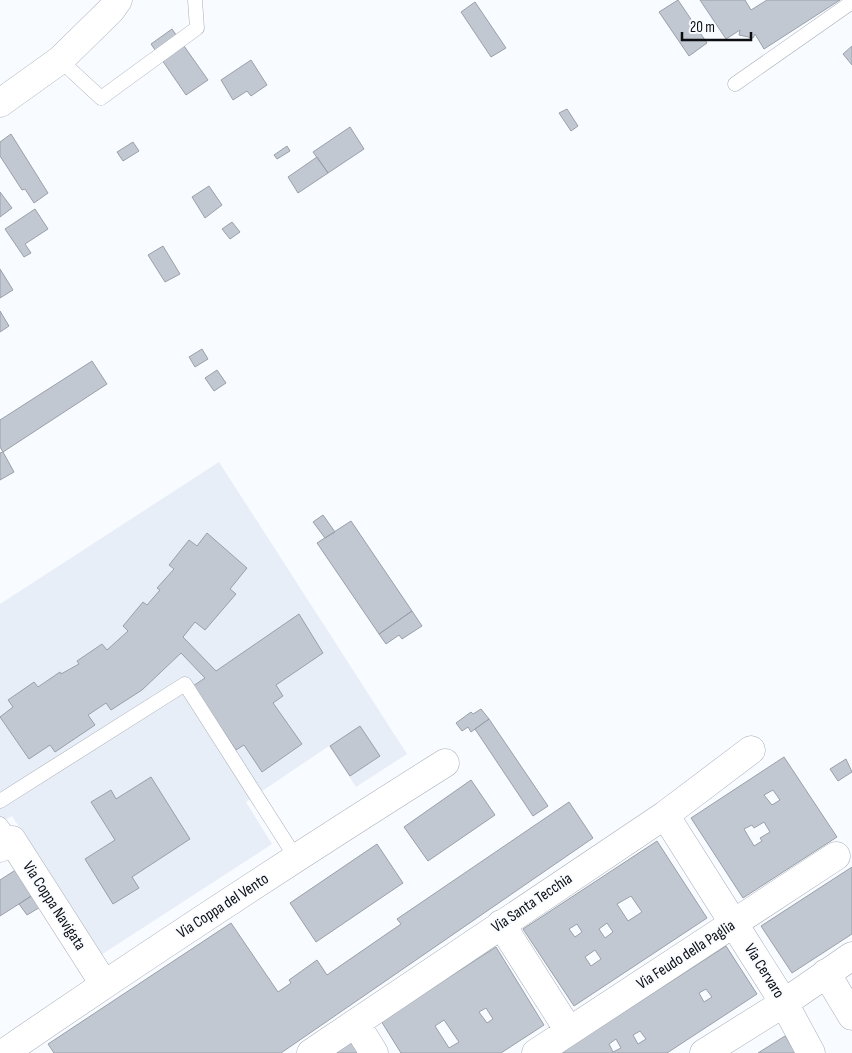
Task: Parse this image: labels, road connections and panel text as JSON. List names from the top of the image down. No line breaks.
{"streets":{"street":["Via Santa Tecchia","Via Coppa Navigata","Via Coppa del Vento","Via Feudo della Paglia","Via Cervaro"]},"crossings":[["Via Santa Tecchia","Via Cervaro"],["Via Coppa Navigata","Via Coppa del Vento"],["Via Feudo della Paglia","Via Cervaro"]],"scale_bar":"20 m"}
